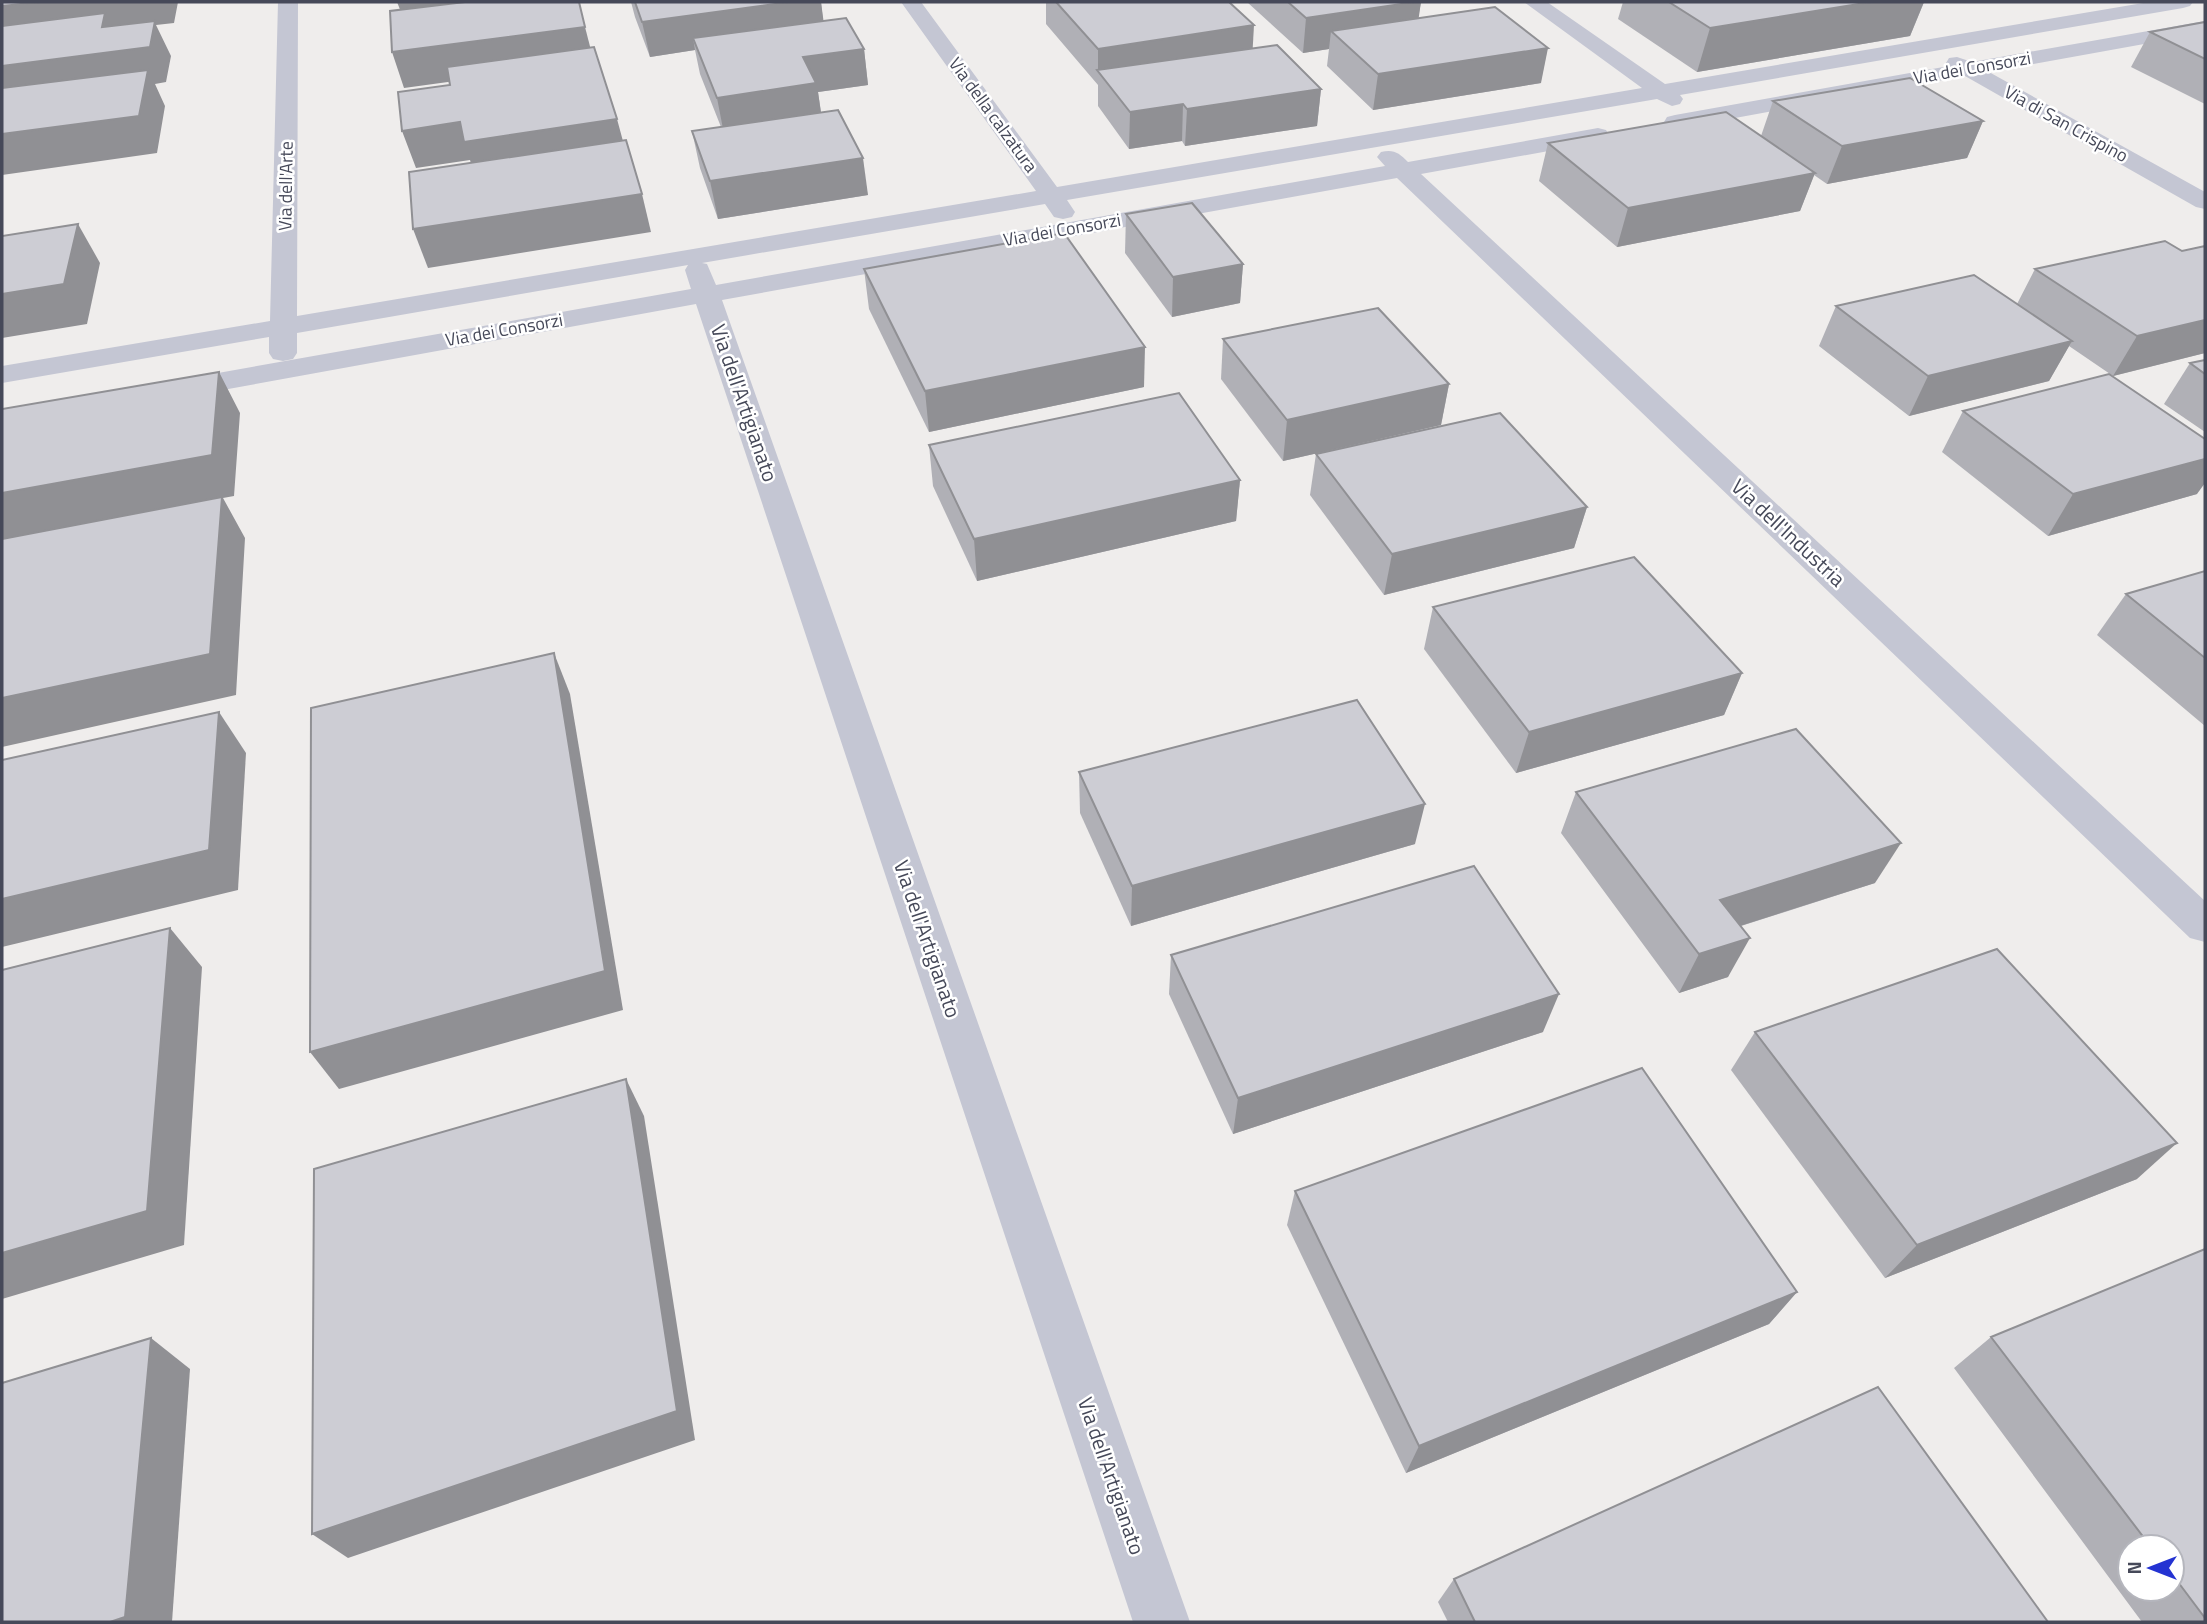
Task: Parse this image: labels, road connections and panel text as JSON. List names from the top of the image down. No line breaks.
{"streets":{"street":["Via dei Consorzi","Via della calzatura","Via di San Crispino","Via dell'Arte","Via dell'Artigianato","Via dell'Industria"]},"crossings":[["Via dei Consorzi","Via della calzatura"],["Via dei Consorzi","Via di San Crispino"],["Via dei Consorzi","Via dell'Arte"],["Via dei Consorzi","Via dell'Artigianato"],["Via dei Consorzi","Via dell'Industria"]],"north":"left"}
